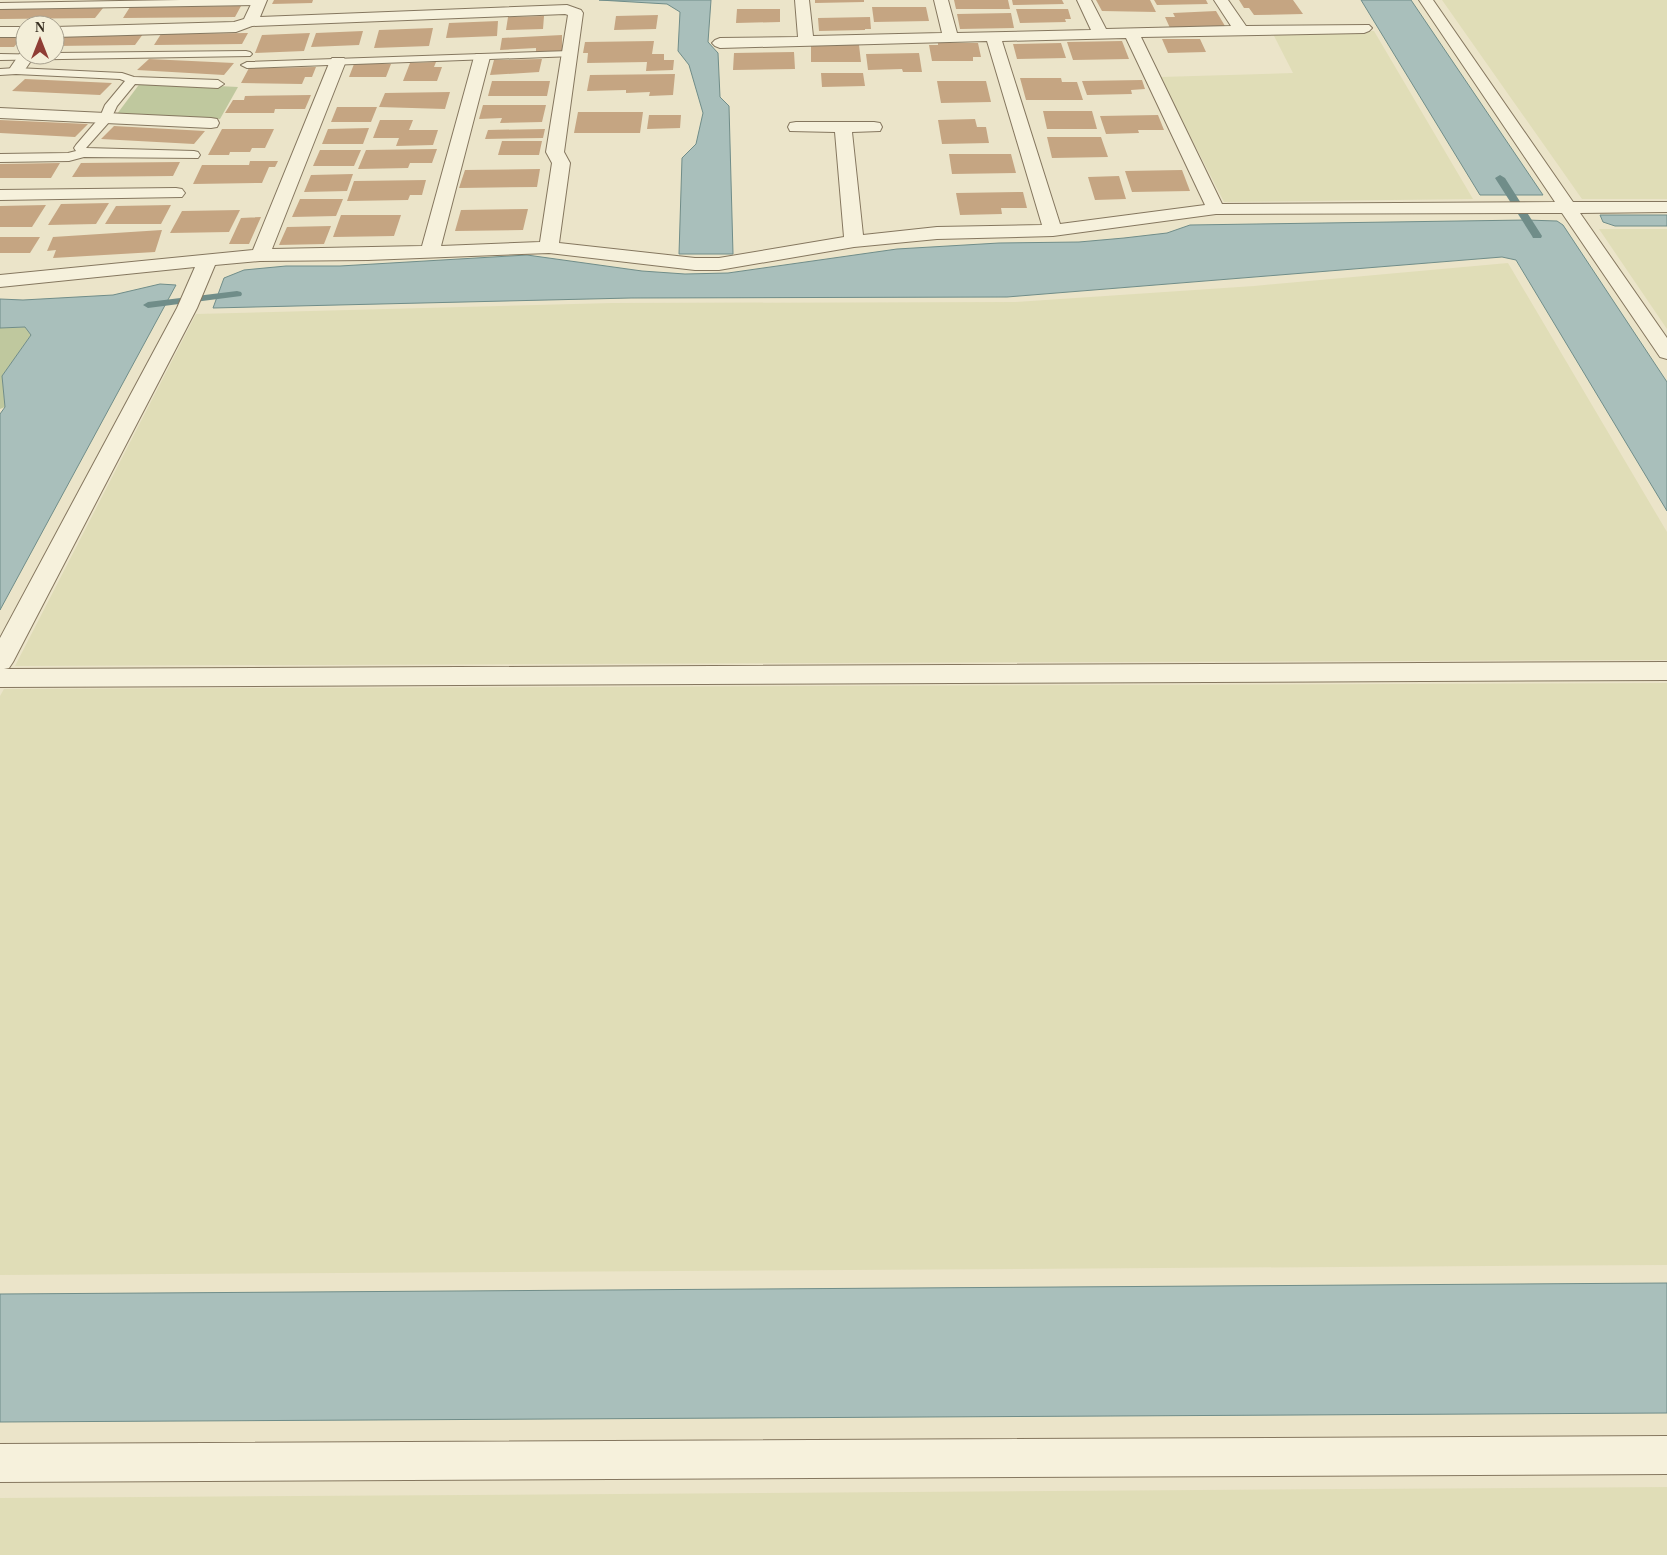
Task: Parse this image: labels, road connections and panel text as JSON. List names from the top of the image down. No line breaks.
{"north":"top"}
